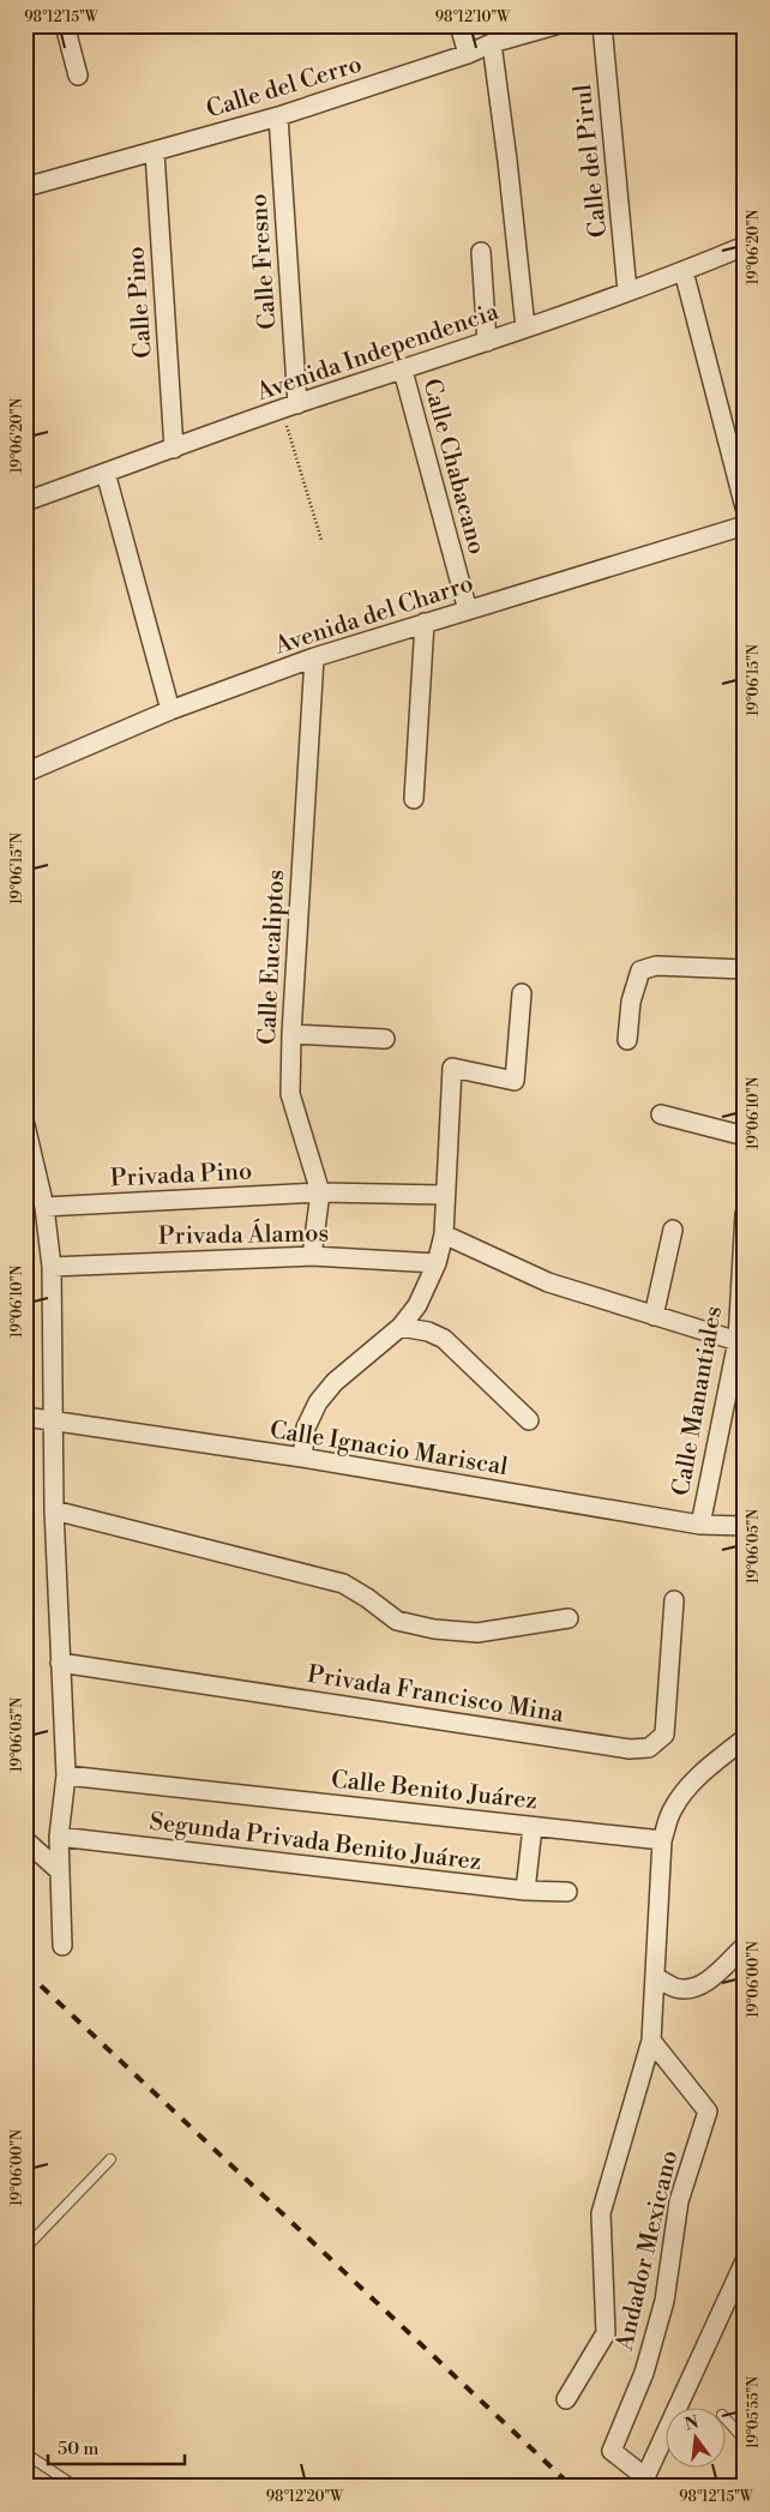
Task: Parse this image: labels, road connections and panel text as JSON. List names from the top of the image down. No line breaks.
{"streets":{"street":["Calle del Cerro","Calle del Pirul","Calle Fresno","Calle Pino","Avenida Independencia","Calle Chabacano","Avenida del Charro","Calle Eucaliptos","Privada Pino","Privada Álamos","Calle Manantiales","Calle Ignacio Mariscal","Privada Francisco Mina","Calle Benito Juárez","Segunda Privada Benito Juárez","Andador Mexicano"]},"crossings":[["Calle del Cerro","Calle Fresno"],["Calle del Cerro","Calle Pino"],["Calle del Pirul","Avenida Independencia"],["Calle Fresno","Avenida Independencia"],["Calle Pino","Avenida Independencia"],["Avenida Independencia","Calle Chabacano"],["Calle Chabacano","Avenida del Charro"],["Avenida del Charro","Calle Eucaliptos"],["Calle Eucaliptos","Privada Pino"],["Calle Eucaliptos","Privada Álamos"],["Calle Manantiales","Calle Ignacio Mariscal"]],"scale_bar":"50 m","north":"top","coordinates":["98°12'15\"W","98°12'10\"W","19°06'20\"N","19°06'15\"N","19°06'10\"N","19°06'05\"N","19°06'00\"N","19°05'55\"N","98°12'20\"W"]}
